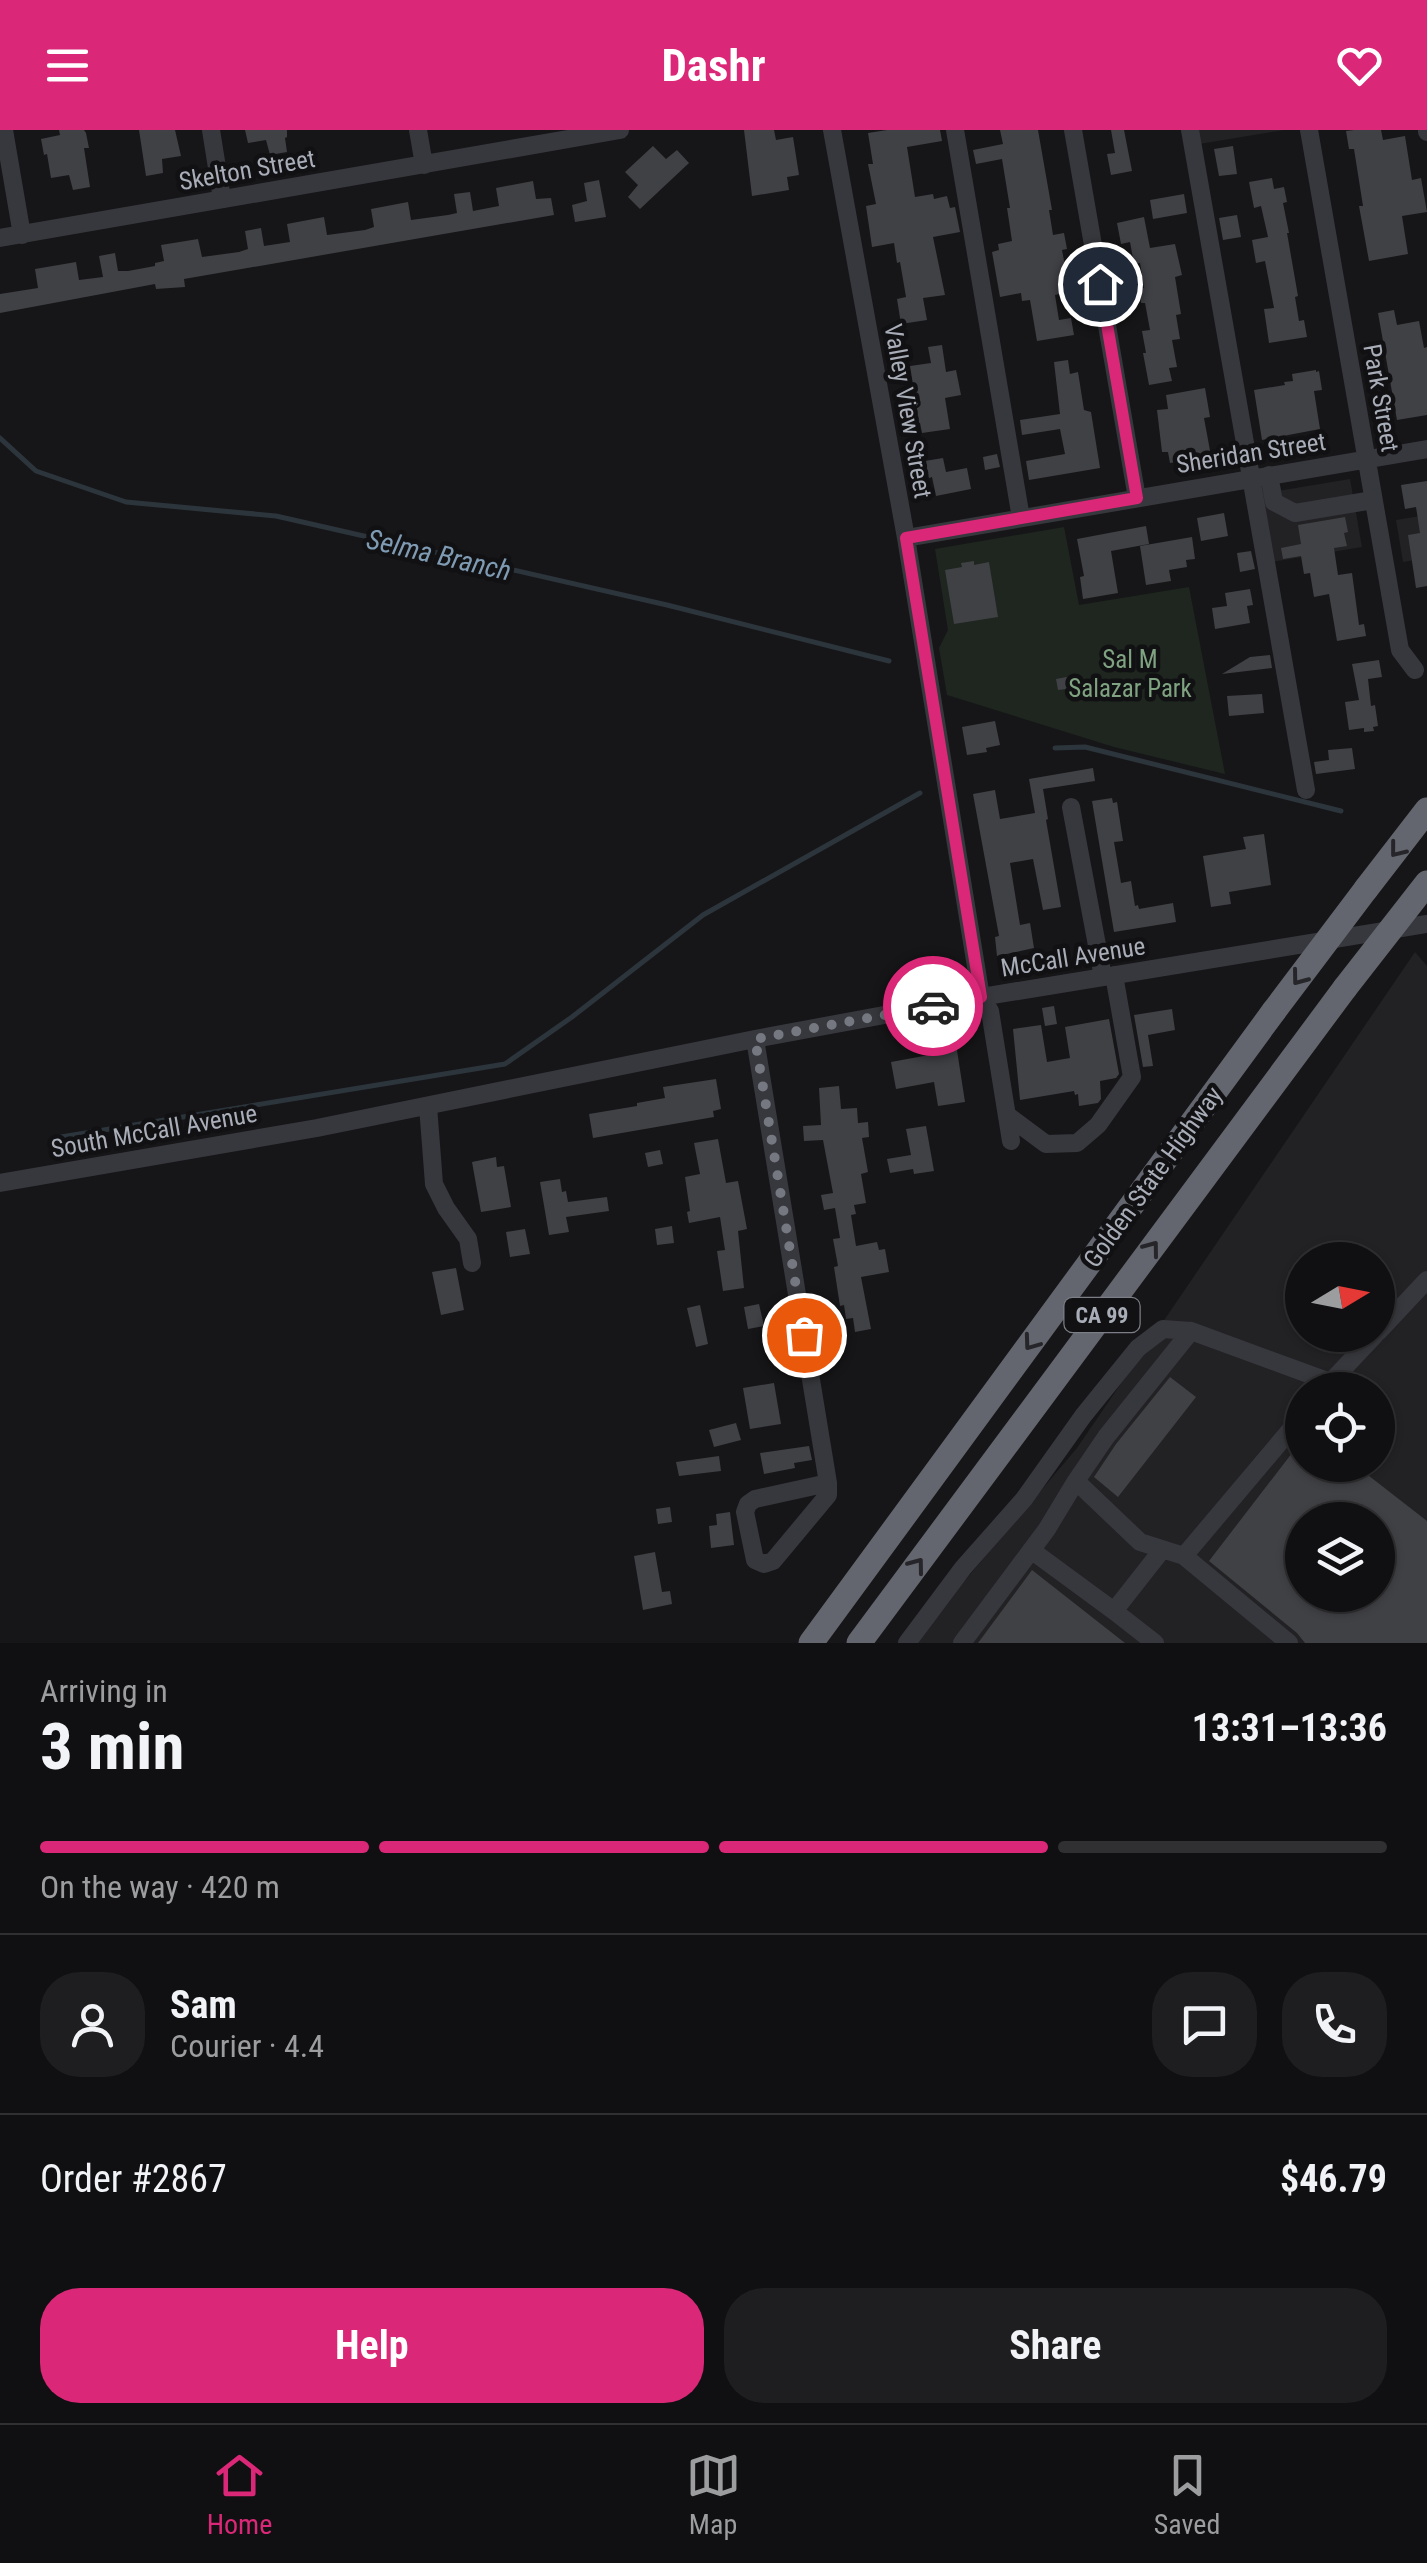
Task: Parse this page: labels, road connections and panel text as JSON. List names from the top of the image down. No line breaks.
{"streets":{"highway":["Golden State Highway","CA 99"],"street":["Skelton Street","Park Street","Valley View Street","Sheridan Street","McCall Avenue","South McCall Avenue"]},"crossings":[["Park Street","Sheridan Street"],["Valley View Street","Sheridan Street"],["Valley View Street","McCall Avenue"],["McCall Avenue","South McCall Avenue"]],"water":["Selma Branch"],"parks":["Sal M Salazar Park"],"north":"right","page":{"header":"Dashr","heading":["3 min","Arriving in","13:31–13:36"],"panel":["Sam","Courier · 4.4","Order #2867","$46.79"],"bar":"On the way · 420 m","buttons":["Help","Share"],"tabs":["Home","Map","Saved"]}}
